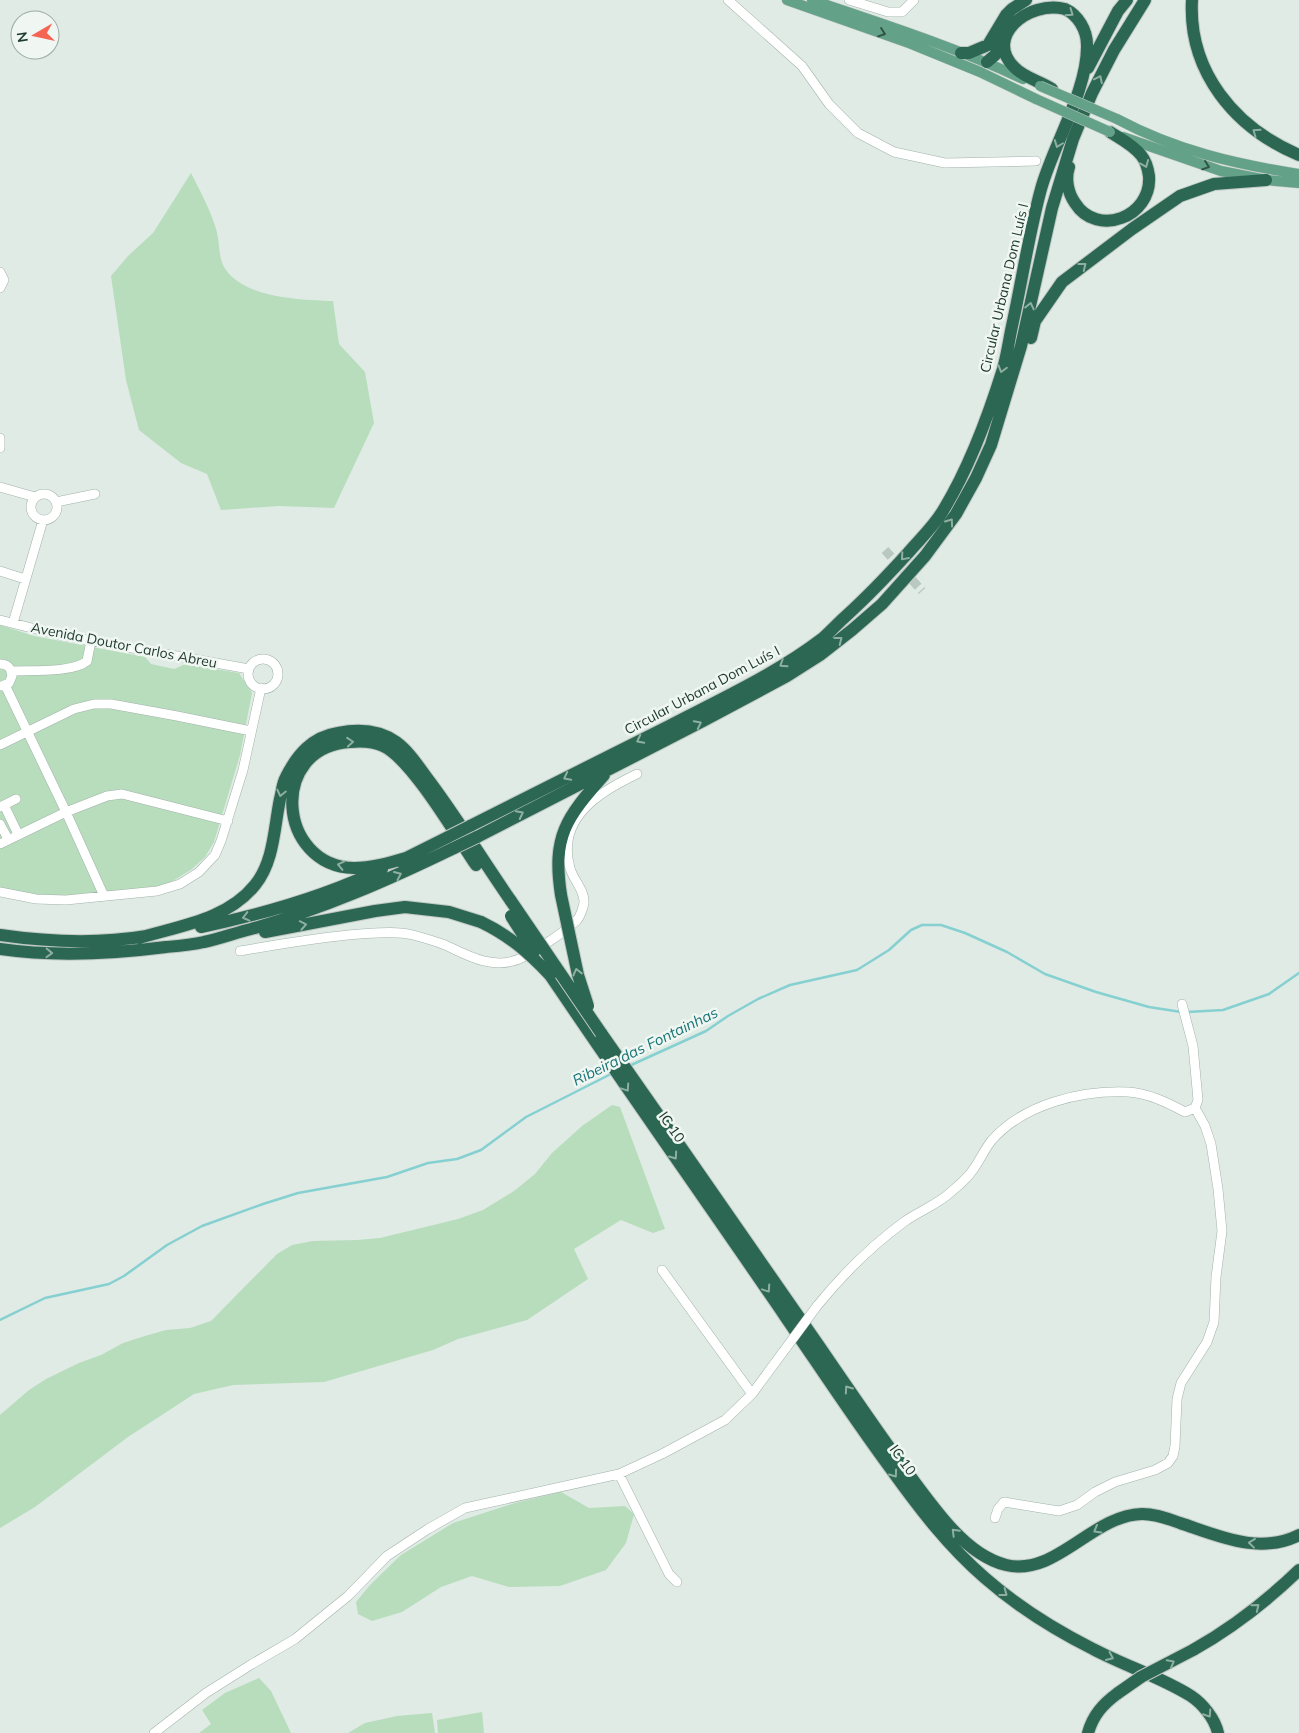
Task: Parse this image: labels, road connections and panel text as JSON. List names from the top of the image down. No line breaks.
{"streets":{"highway":["Circular Urbana Dom Luís I","IC 10"],"street":["Avenida Doutor Carlos Abreu"]},"crossings":[["Circular Urbana Dom Luís I","IC 10"]],"one_way":["IC 10"],"water":["Ribeira das Fontainhas"],"north":"left"}
